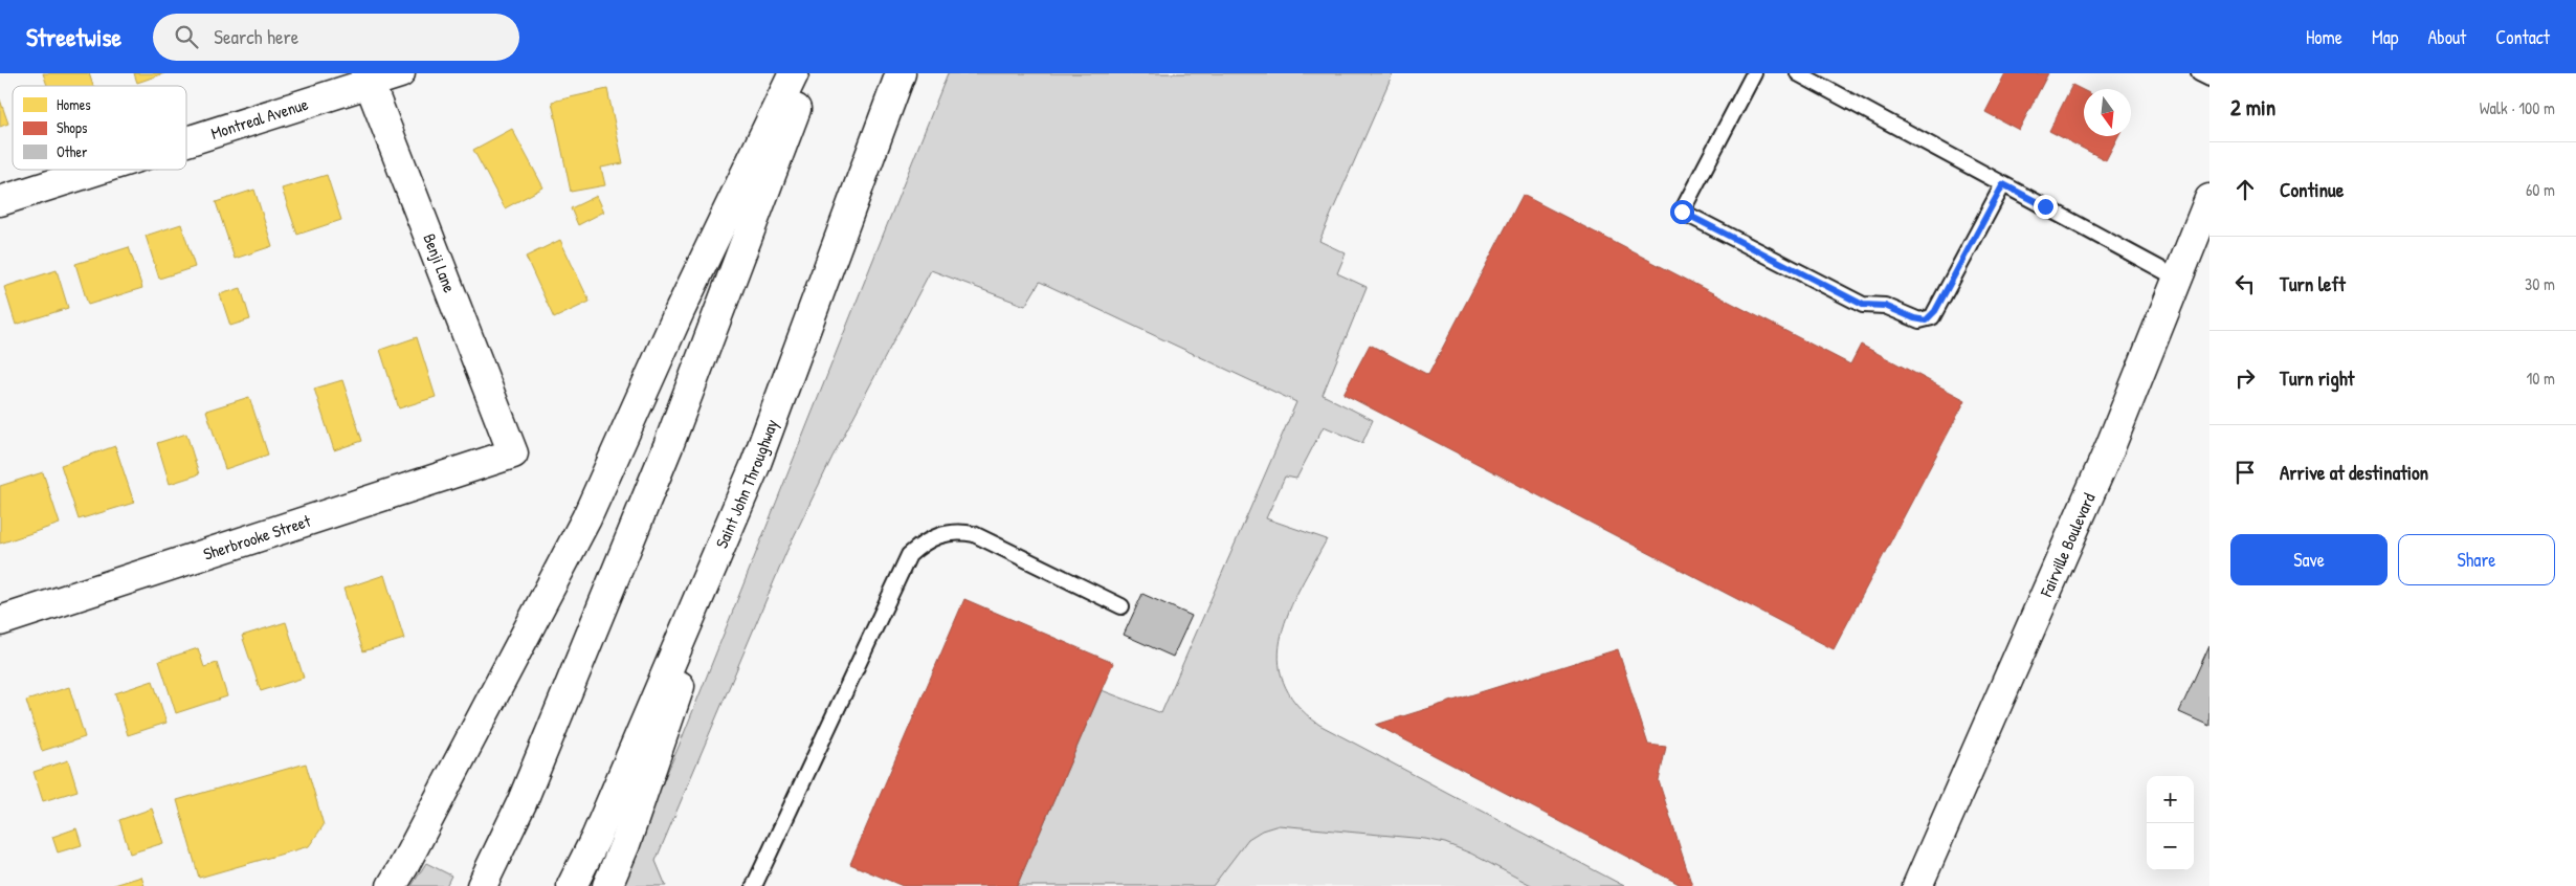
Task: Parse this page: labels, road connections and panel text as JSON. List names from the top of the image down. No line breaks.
{"streets":{"main road":["Montreal Avenue","Benji Lane","Saint John Throughway","Sherbrooke Street","Fairville Boulevard"]},"crossings":[["Montreal Avenue","Benji Lane"],["Benji Lane","Sherbrooke Street"]],"legend":["Homes","Shops","Other"],"north":"bottom","page":{"header":"Streetwise","search":"Search here","nav":["Home","Map","About","Contact"],"heading":["2 min","Walk · 100 m"],"list":[["Continue","60 m"],["Turn left","30 m"],["Turn right","10 m"],"Arrive at destination"],"buttons":["Save","Share"],"map_buttons":["+","−"]}}
